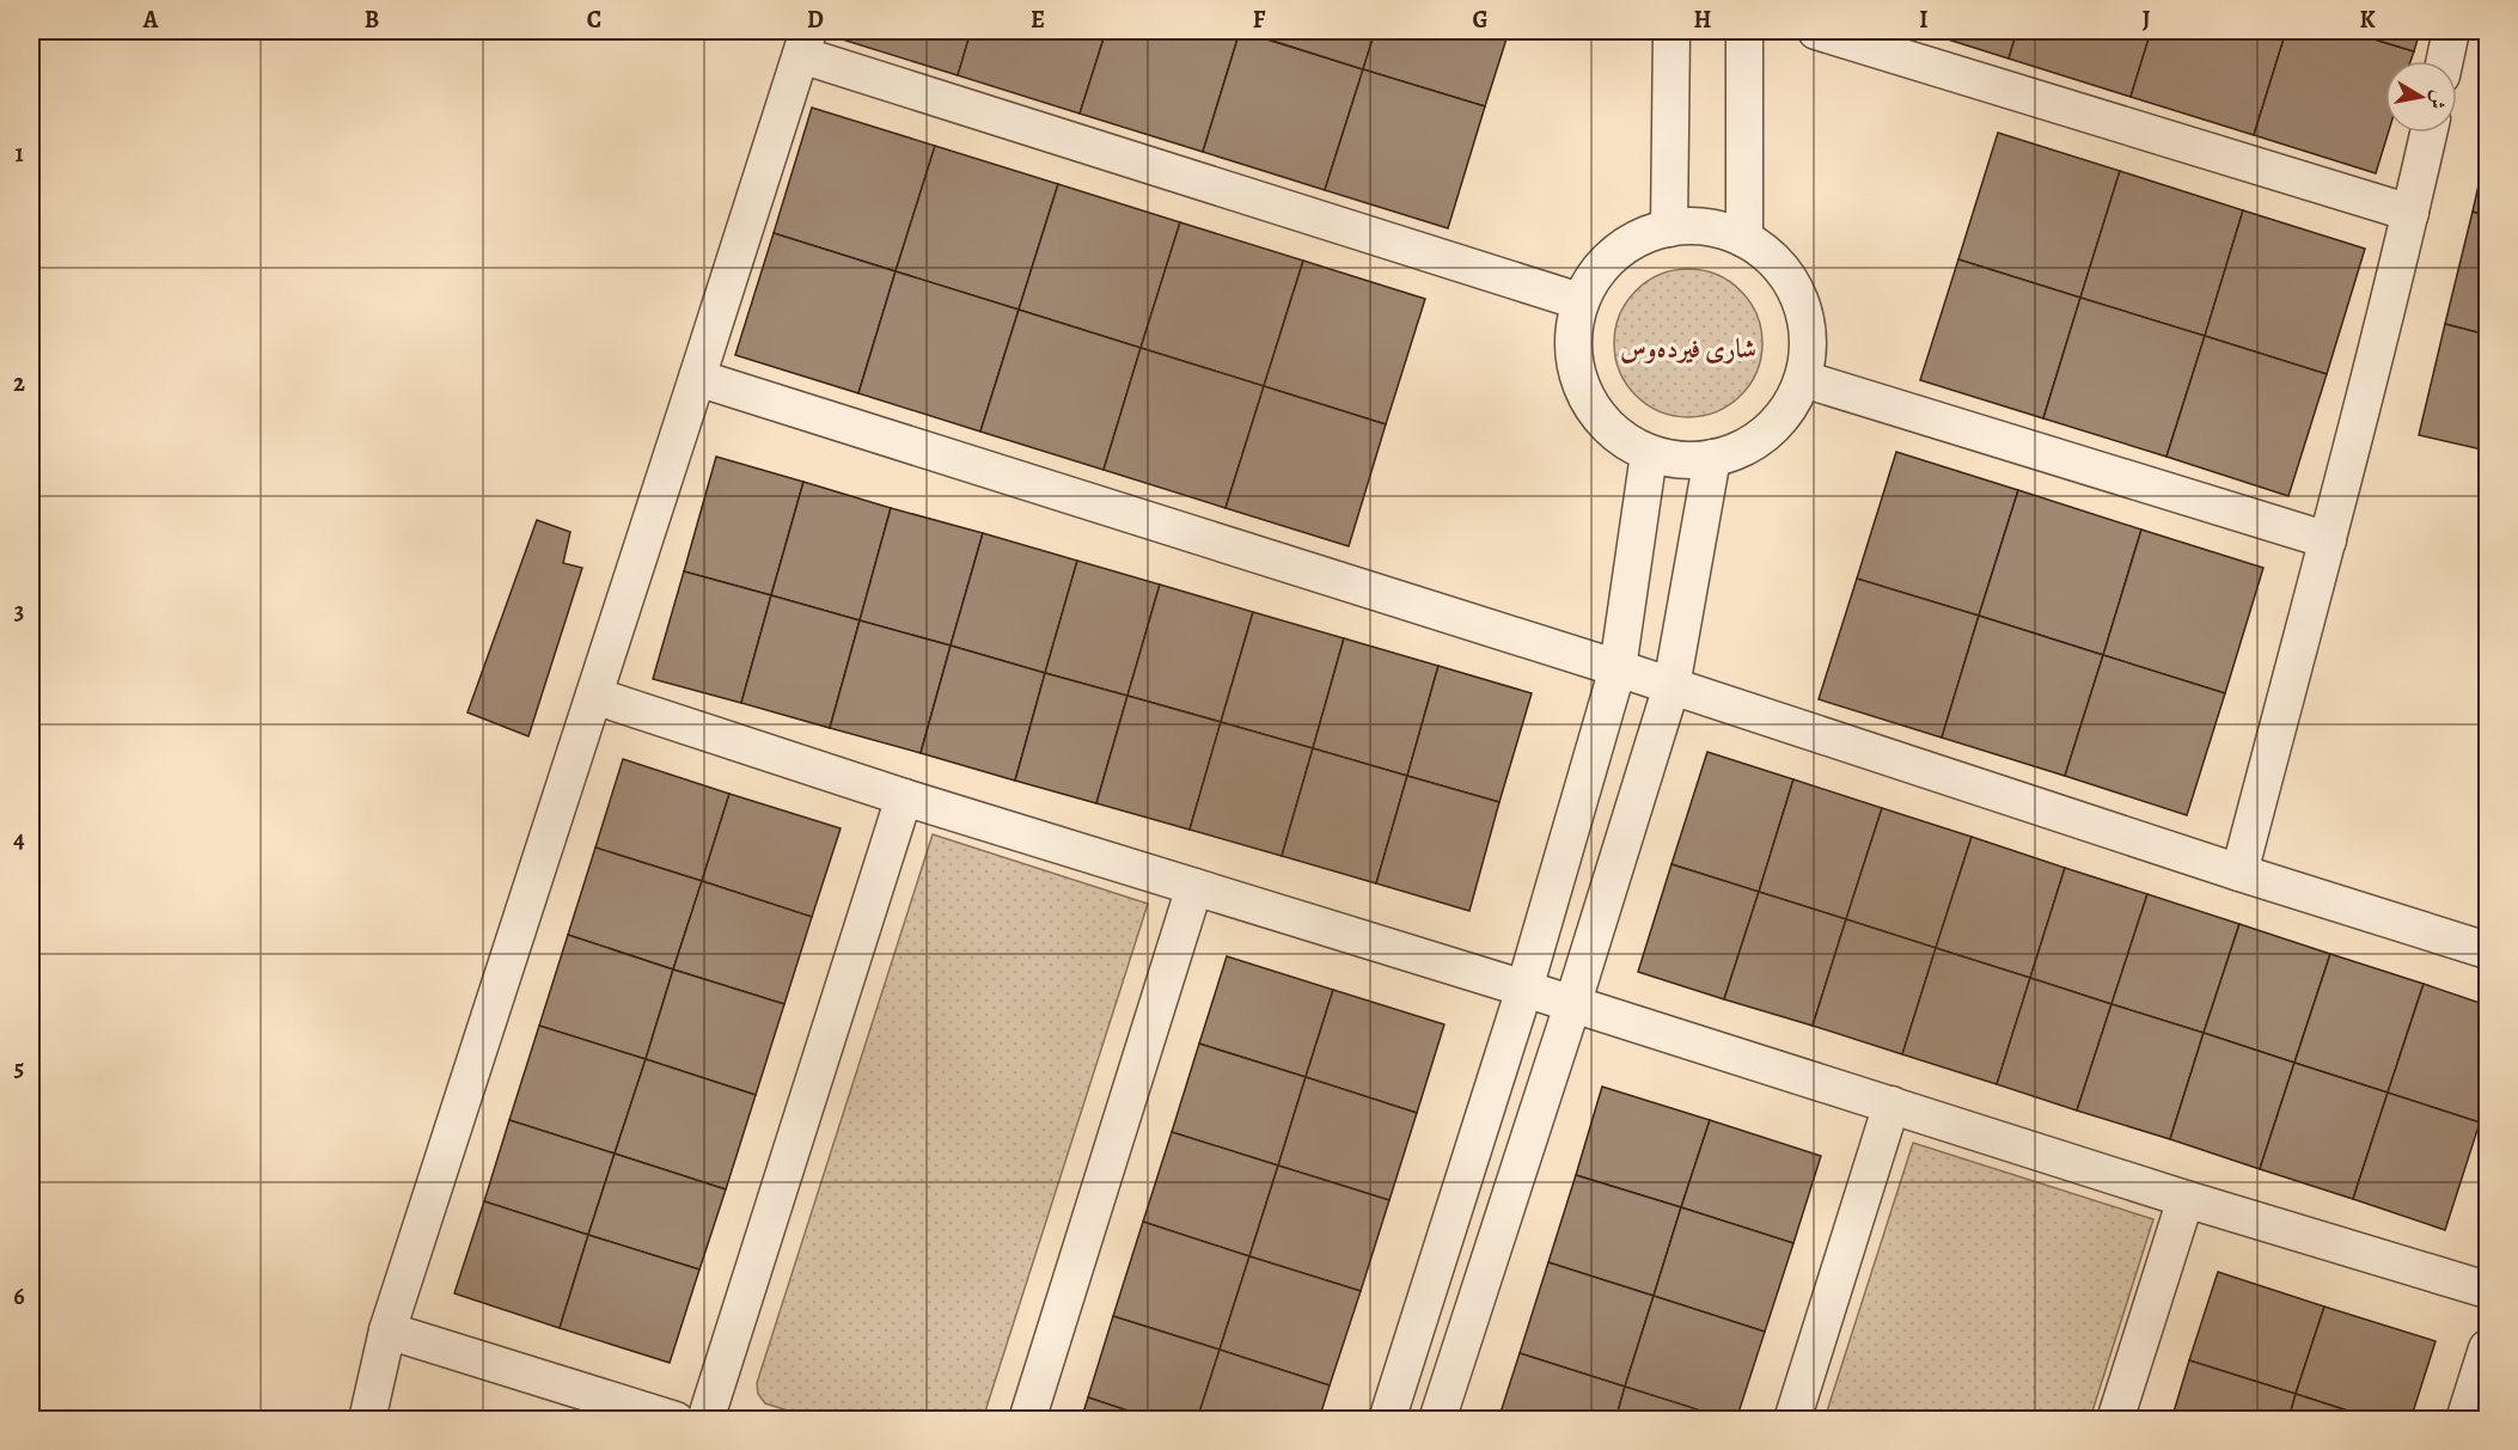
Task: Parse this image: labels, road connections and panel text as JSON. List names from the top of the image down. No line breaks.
{"districts":["شاری فیردەوس"],"north":"right","grid":{"columns":["A","B","C","D","E","F","G","H","I","J","K"],"rows":["1","2","3","4","5","6"]}}
